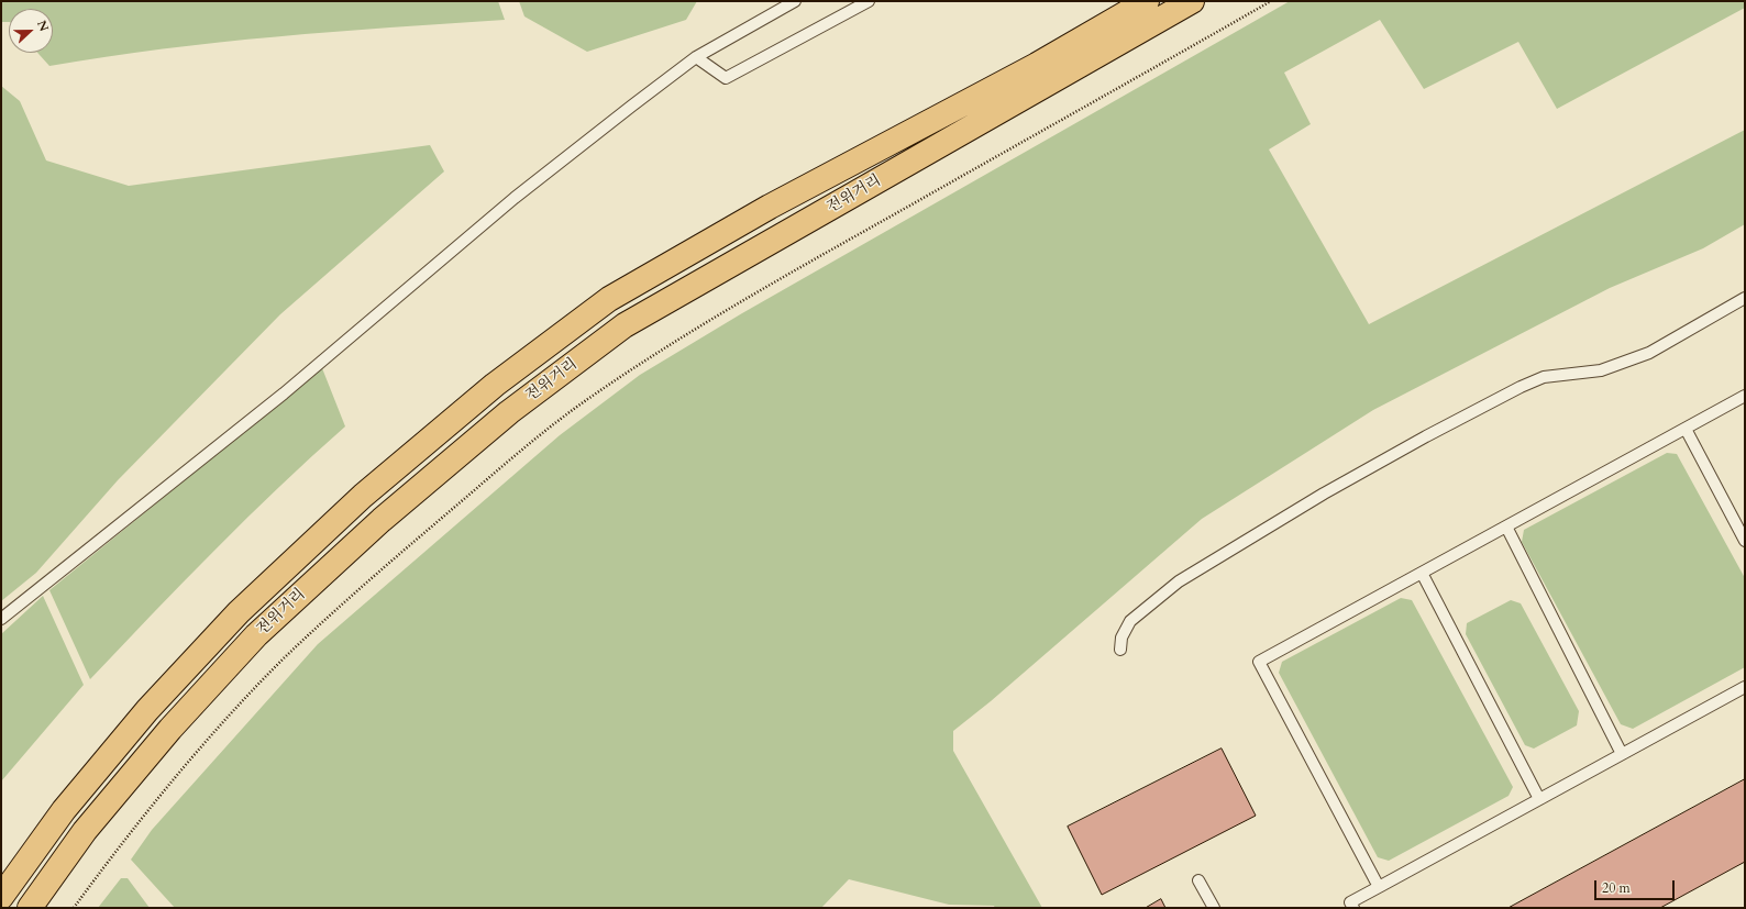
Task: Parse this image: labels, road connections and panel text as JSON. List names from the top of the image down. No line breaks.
{"streets":{"main road":["전위거리"]},"scale_bar":"20 m","north":"right"}
